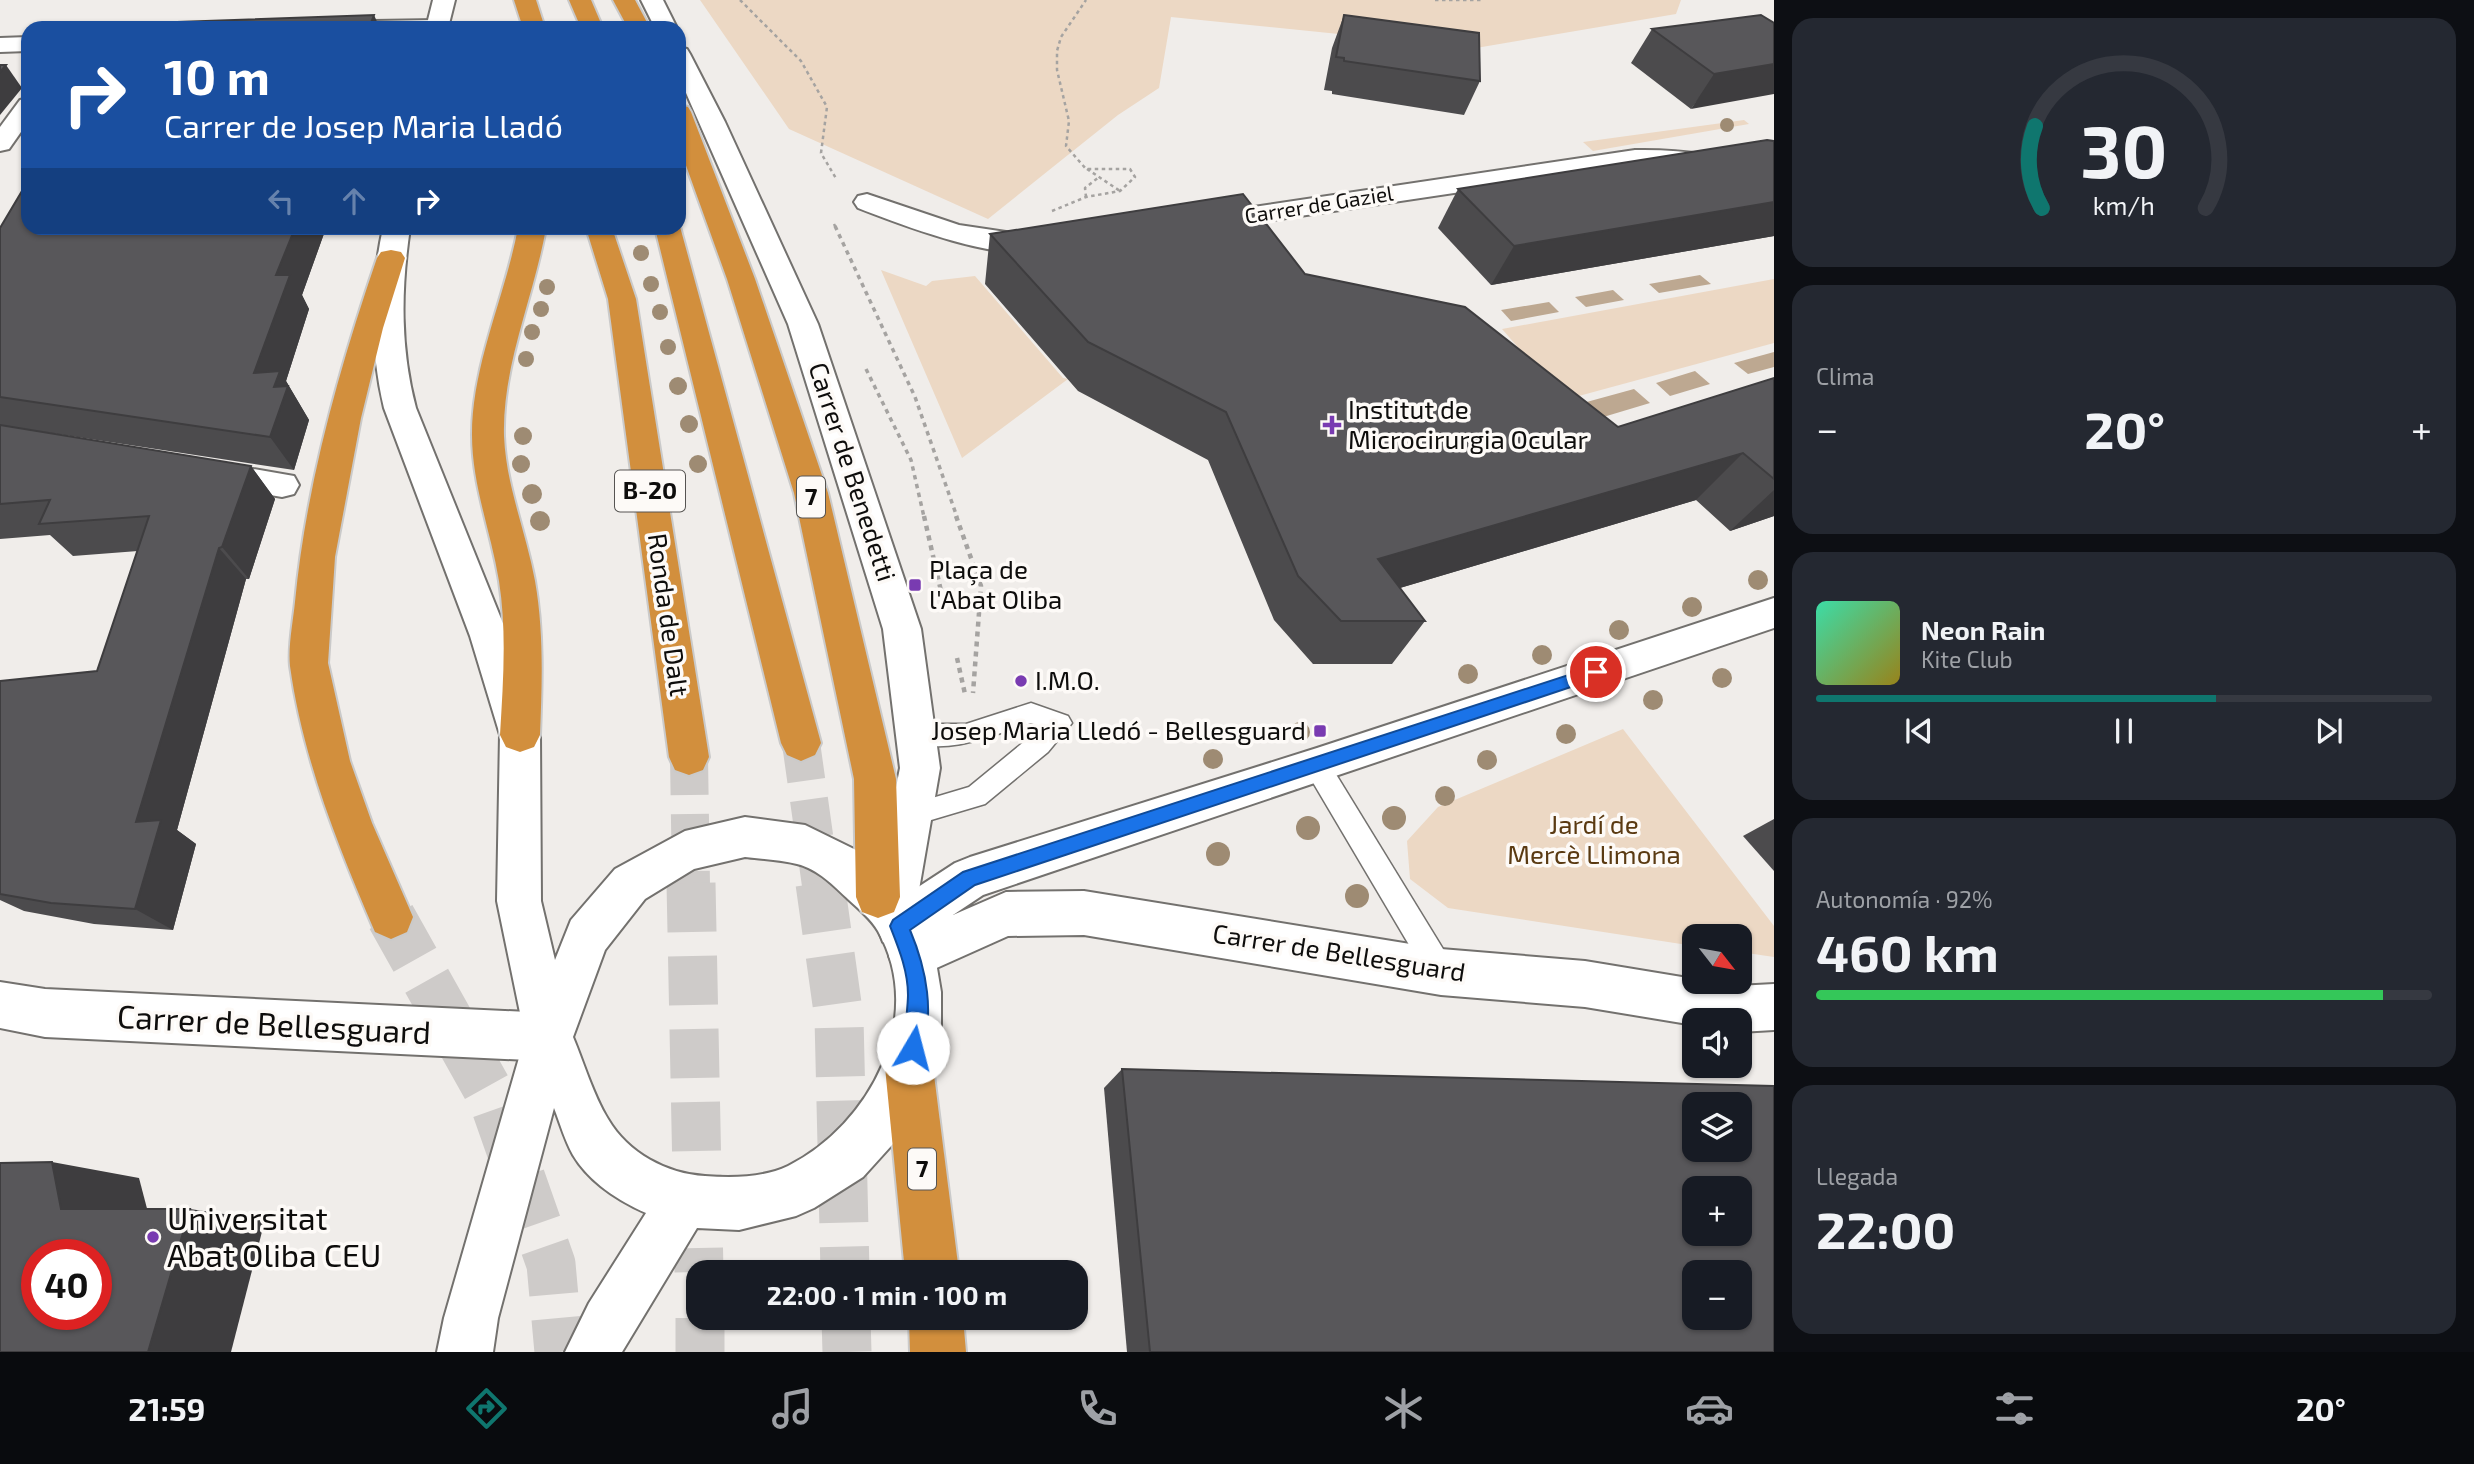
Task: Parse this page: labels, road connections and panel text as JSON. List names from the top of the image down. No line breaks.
{"streets":{"highway":["B-20","7","Ronda de Dalt"],"street":["Carrer de Gaziel","Carrer de Benedetti","Carrer de Bellesguard"]},"crossings":[["Carrer de Benedetti","7"],["Carrer de Benedetti","Carrer de Bellesguard"],["7","Carrer de Bellesguard"]],"parks":["Jardí de Mercè Llimona"],"places":{"health":["Institut de Microcirurgia Ocular"],"transit":["Plaça de l'Abat Oliba","Josep Maria Lledó - Bellesguard"],"other":["I.M.O.","Universitat Abat Oliba CEU"]},"north":"bottom right","page":{"turn":["10 m","Carrer de Josep Maria Lladó"],"tile":["Clima",["Autonomía · 92%","460 km"],["Llegada","22:00"]],"heat":["−","20°","+"],"song":["Neon Rain","Kite Club"],"map_buttons":["+","−"],"limit":"40","trip":"22:00 · 1 min · 100 m","tabs":["21:59","20°"],"gauge":["30","km/h"]}}
